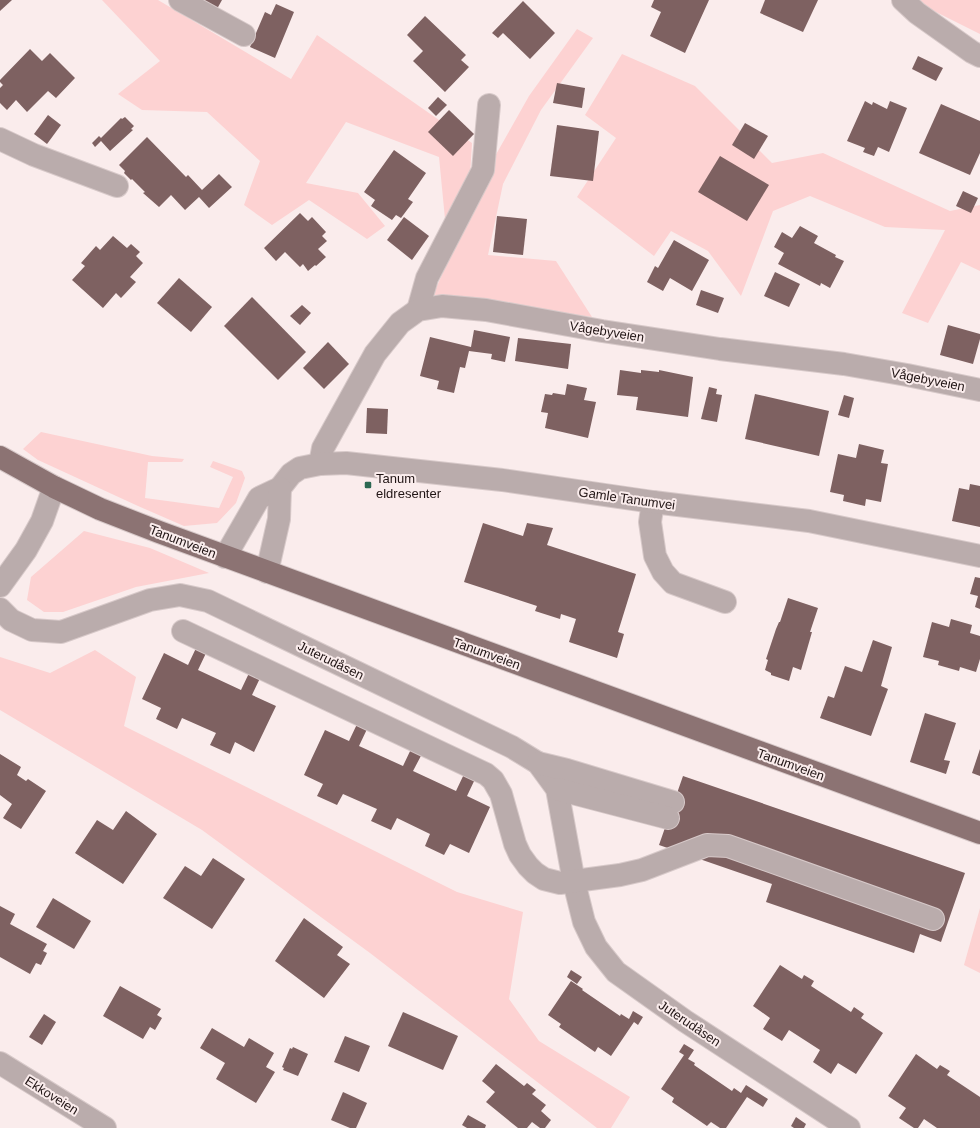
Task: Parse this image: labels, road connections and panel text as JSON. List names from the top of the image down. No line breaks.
{"streets":{"main road":["Tanumveien"],"street":["Vågebyveien","Gamle Tanumvei","Juterudåsen","Ekkoveien"]},"crossings":[["Vågebyveien","Gamle Tanumvei"],["Gamle Tanumvei","Tanumveien"]],"places":{"transit":["Tanum eldresenter"]}}
